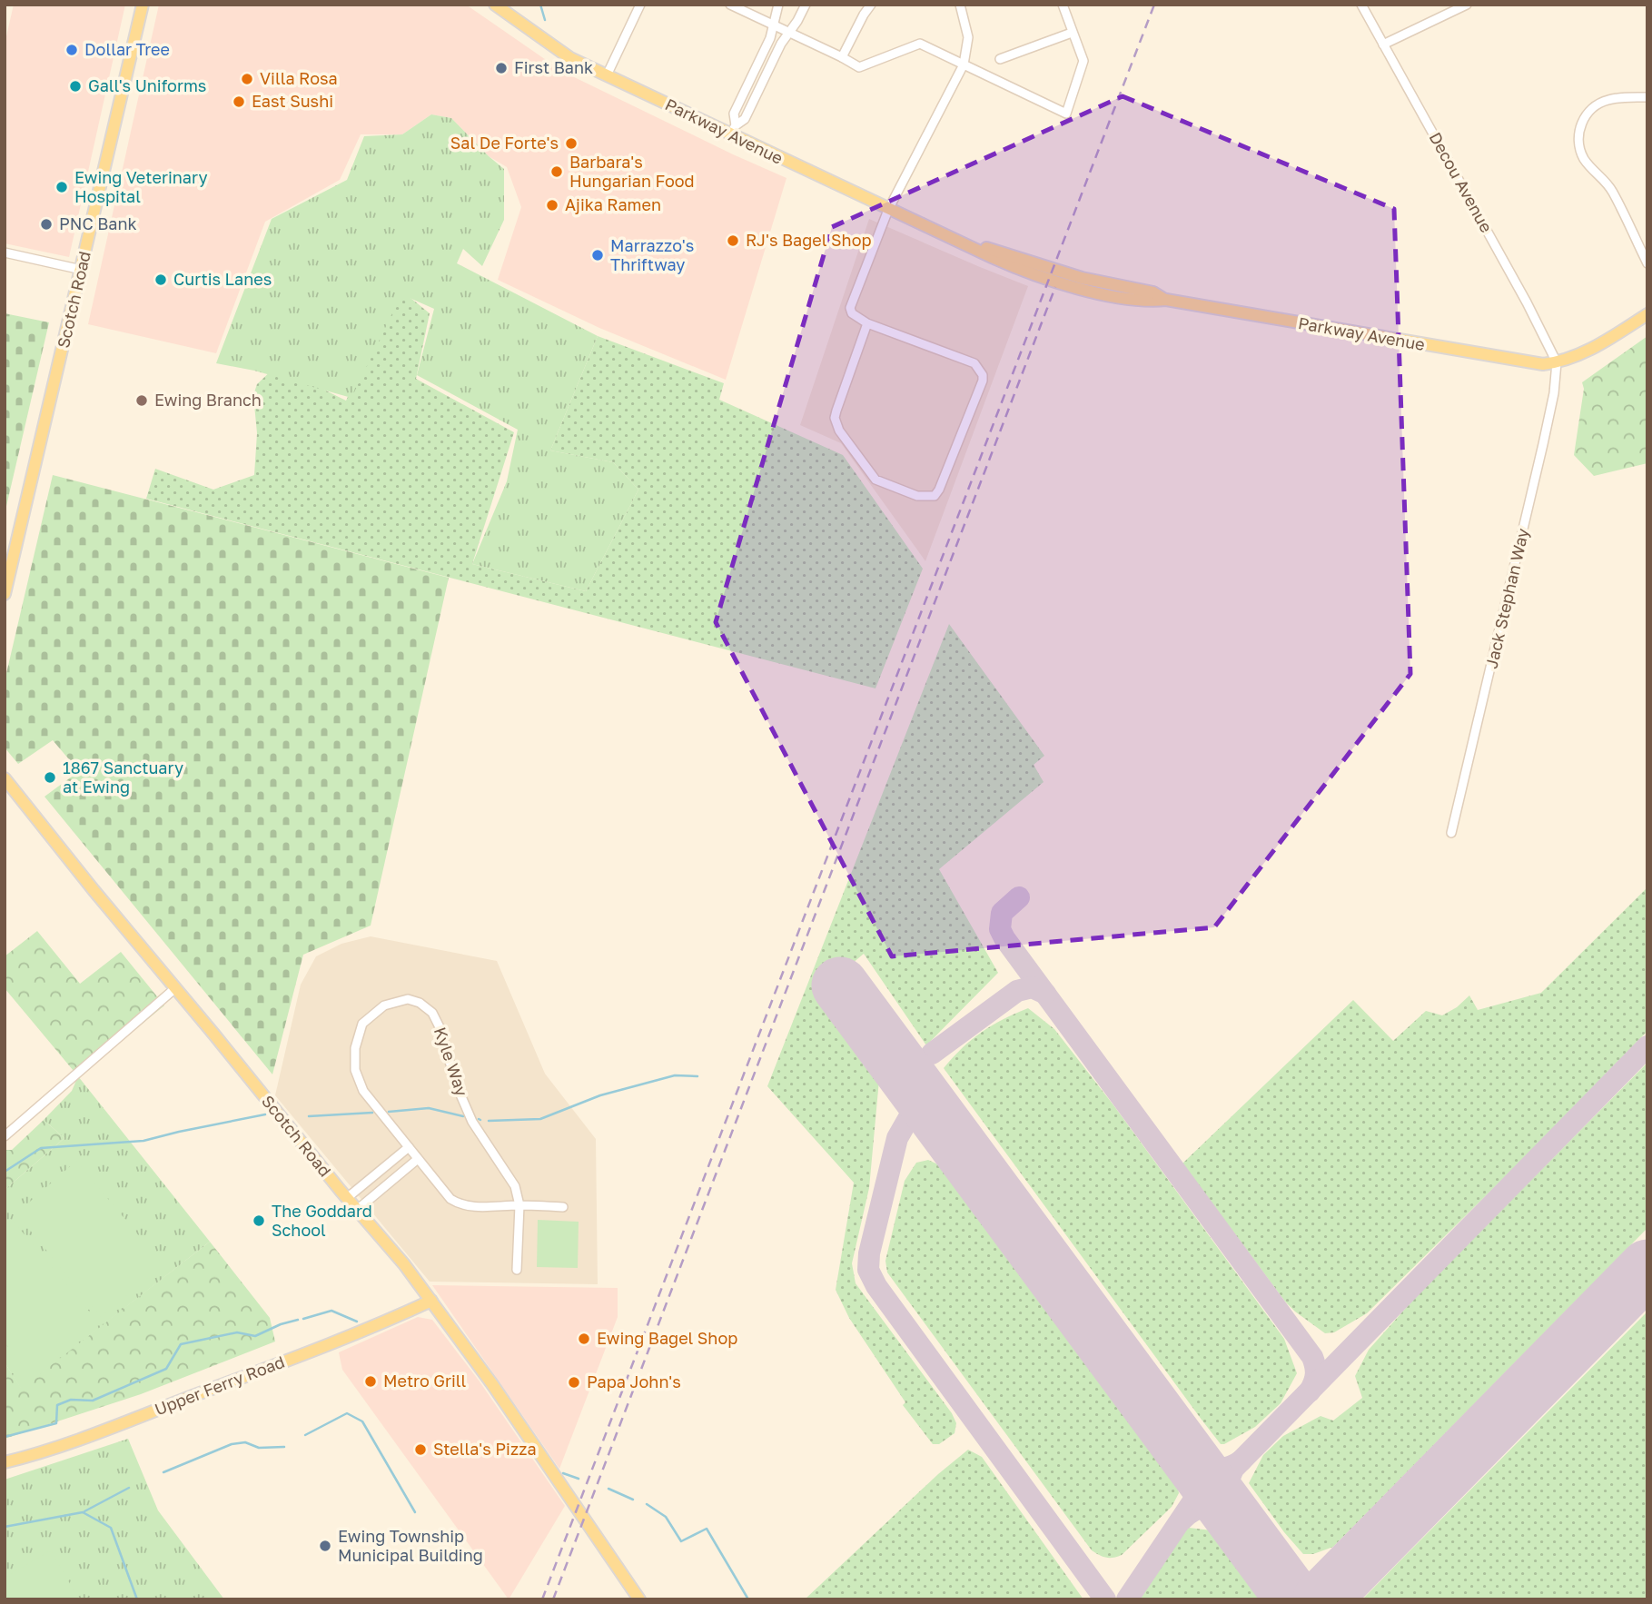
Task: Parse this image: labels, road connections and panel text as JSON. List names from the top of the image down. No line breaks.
{"streets":{"main road":["Parkway Avenue","Scotch Road","Upper Ferry Road"],"street":["Decou Avenue","Jack Stephan Way","Kyle Way"]},"crossings":[["Parkway Avenue","Decou Avenue"],["Parkway Avenue","Jack Stephan Way"],["Decou Avenue","Jack Stephan Way"],["Scotch Road","Upper Ferry Road"]],"places":["Dollar Tree","First Bank","Villa Rosa","Gall's Uniforms","East Sushi","Sal De Forte's","Barbara's Hungarian Food","Ewing Veterinary Hospital","Ajika Ramen","PNC Bank","RJ's Bagel Shop","Marrazzo's Thriftway","Curtis Lanes","Ewing Branch","1867 Sanctuary at Ewing","The Goddard School","Ewing Bagel Shop","Metro Grill","Papa John's","Stella's Pizza","Ewing Township Municipal Building"]}
